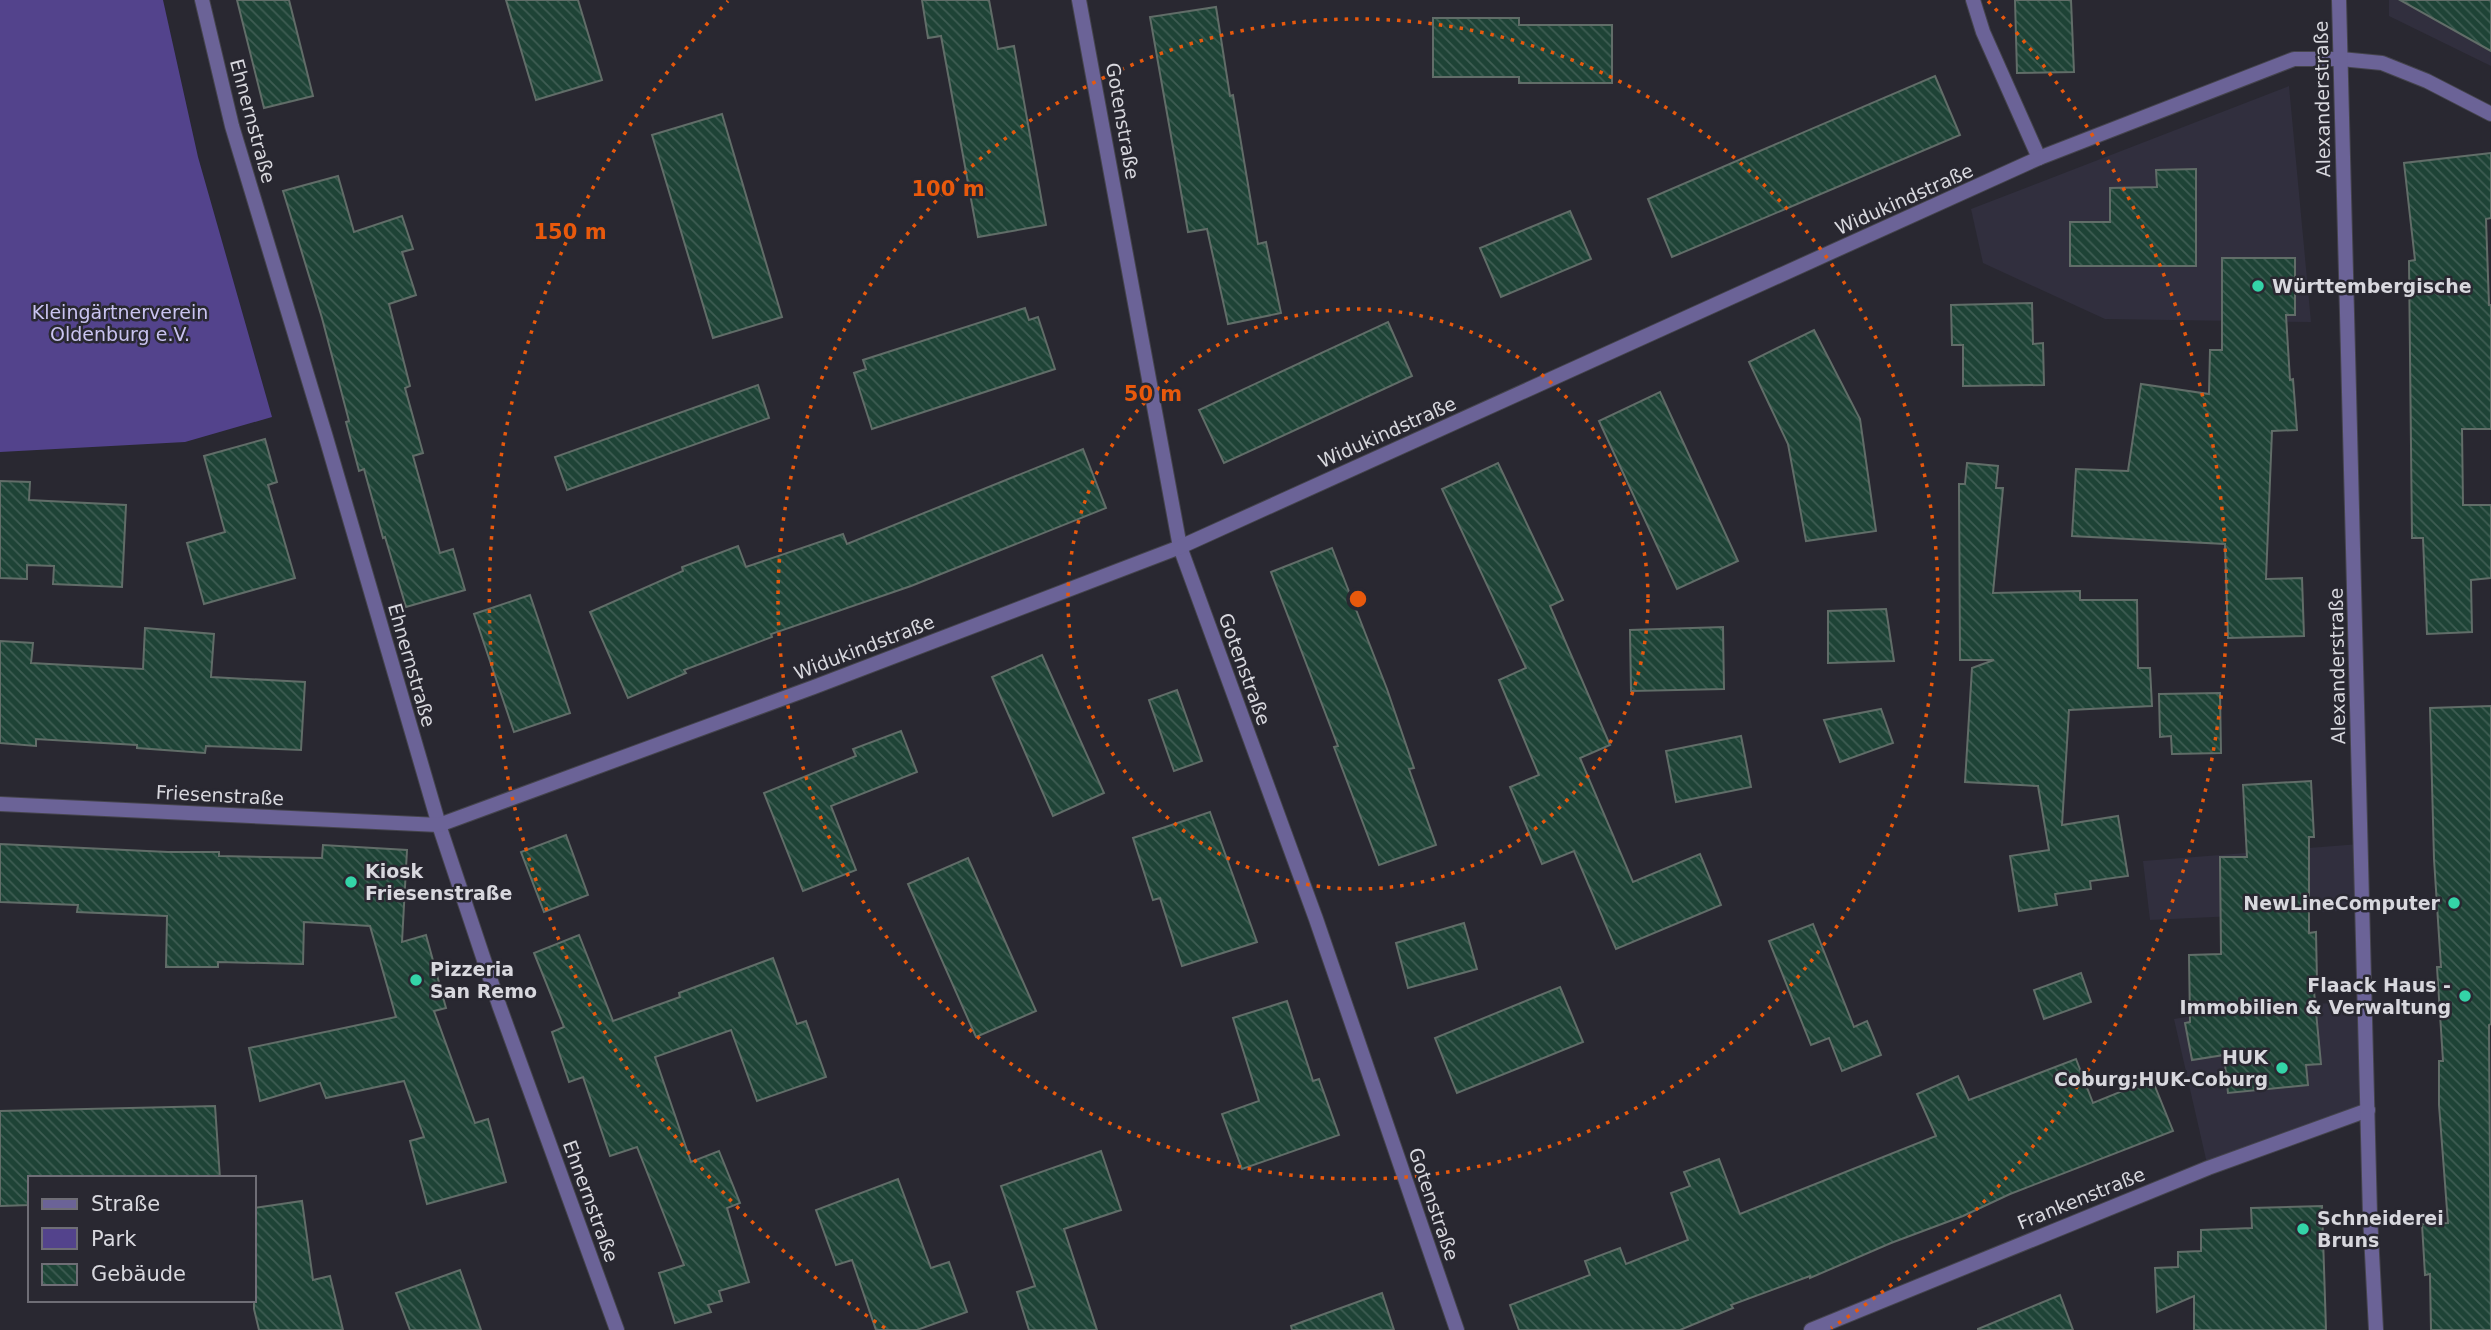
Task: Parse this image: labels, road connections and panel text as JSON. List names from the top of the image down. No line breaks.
{"streets":{"street":["Alexanderstraße","Ehnernstraße","Gotenstraße","Widukindstraße","Friesenstraße","Frankenstraße"]},"crossings":[["Alexanderstraße","Widukindstraße"],["Alexanderstraße","Frankenstraße"],["Ehnernstraße","Widukindstraße"],["Ehnernstraße","Friesenstraße"],["Gotenstraße","Widukindstraße"],["Widukindstraße","Friesenstraße"]],"parks":["Kleingärtnerverein Oldenburg e.V."],"places":["Württembergische","Kiosk Friesenstraße","NewLineComputer","Pizzeria San Remo","Flaack Haus - Immobilien & Verwaltung","HUK Coburg;HUK-Coburg","Schneiderei Bruns"],"legend":["Straße","Park","Gebäude"],"rings":["100 m","150 m","50 m"]}
